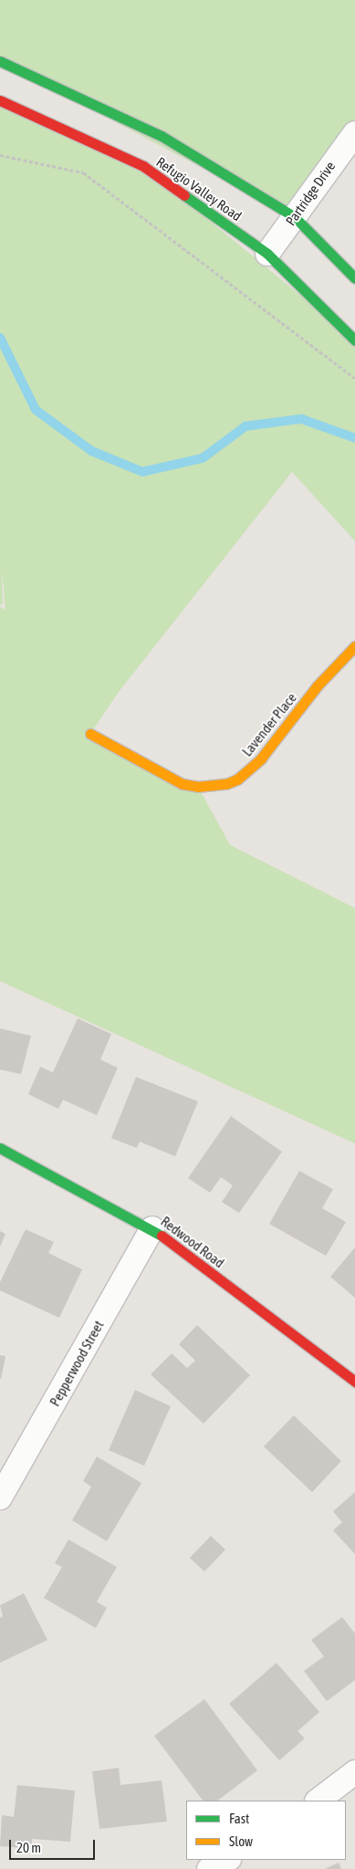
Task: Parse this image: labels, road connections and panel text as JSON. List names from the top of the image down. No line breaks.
{"streets":{"street":["Refugio Valley Road","Partridge Drive","Lavender Place","Redwood Road","Pepperwood Street"]},"crossings":[["Refugio Valley Road","Partridge Drive"],["Redwood Road","Pepperwood Street"]],"legend":["Fast","Slow"],"scale_bar":"20 m"}
